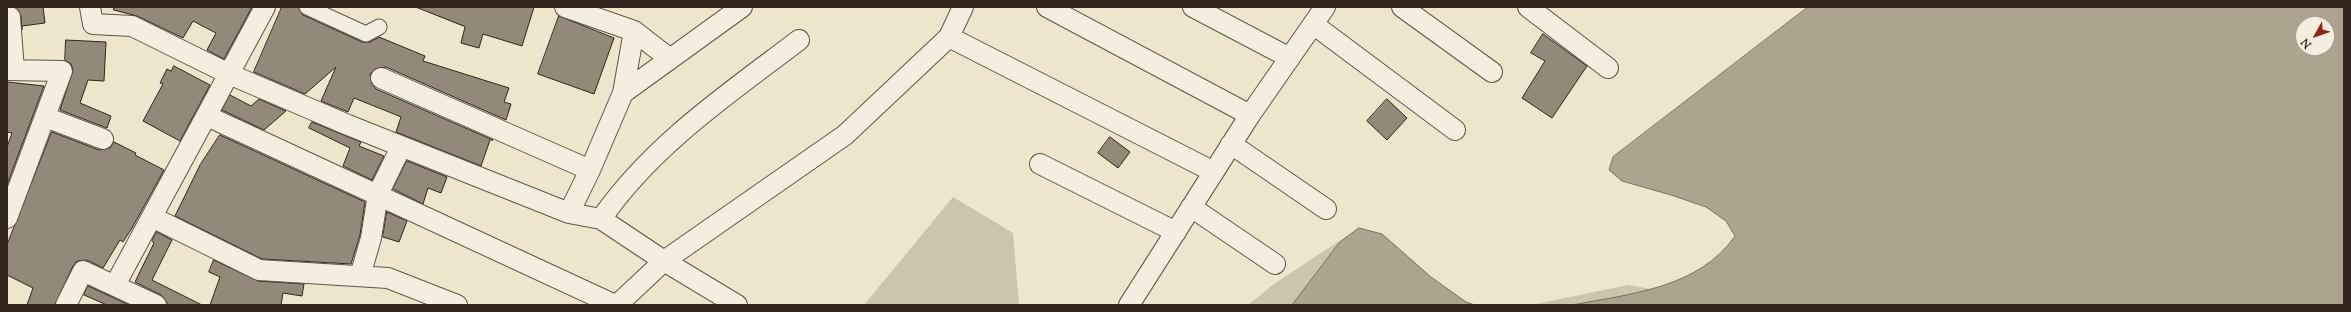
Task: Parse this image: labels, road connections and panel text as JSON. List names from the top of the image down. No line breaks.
{"north":"bottom left"}
